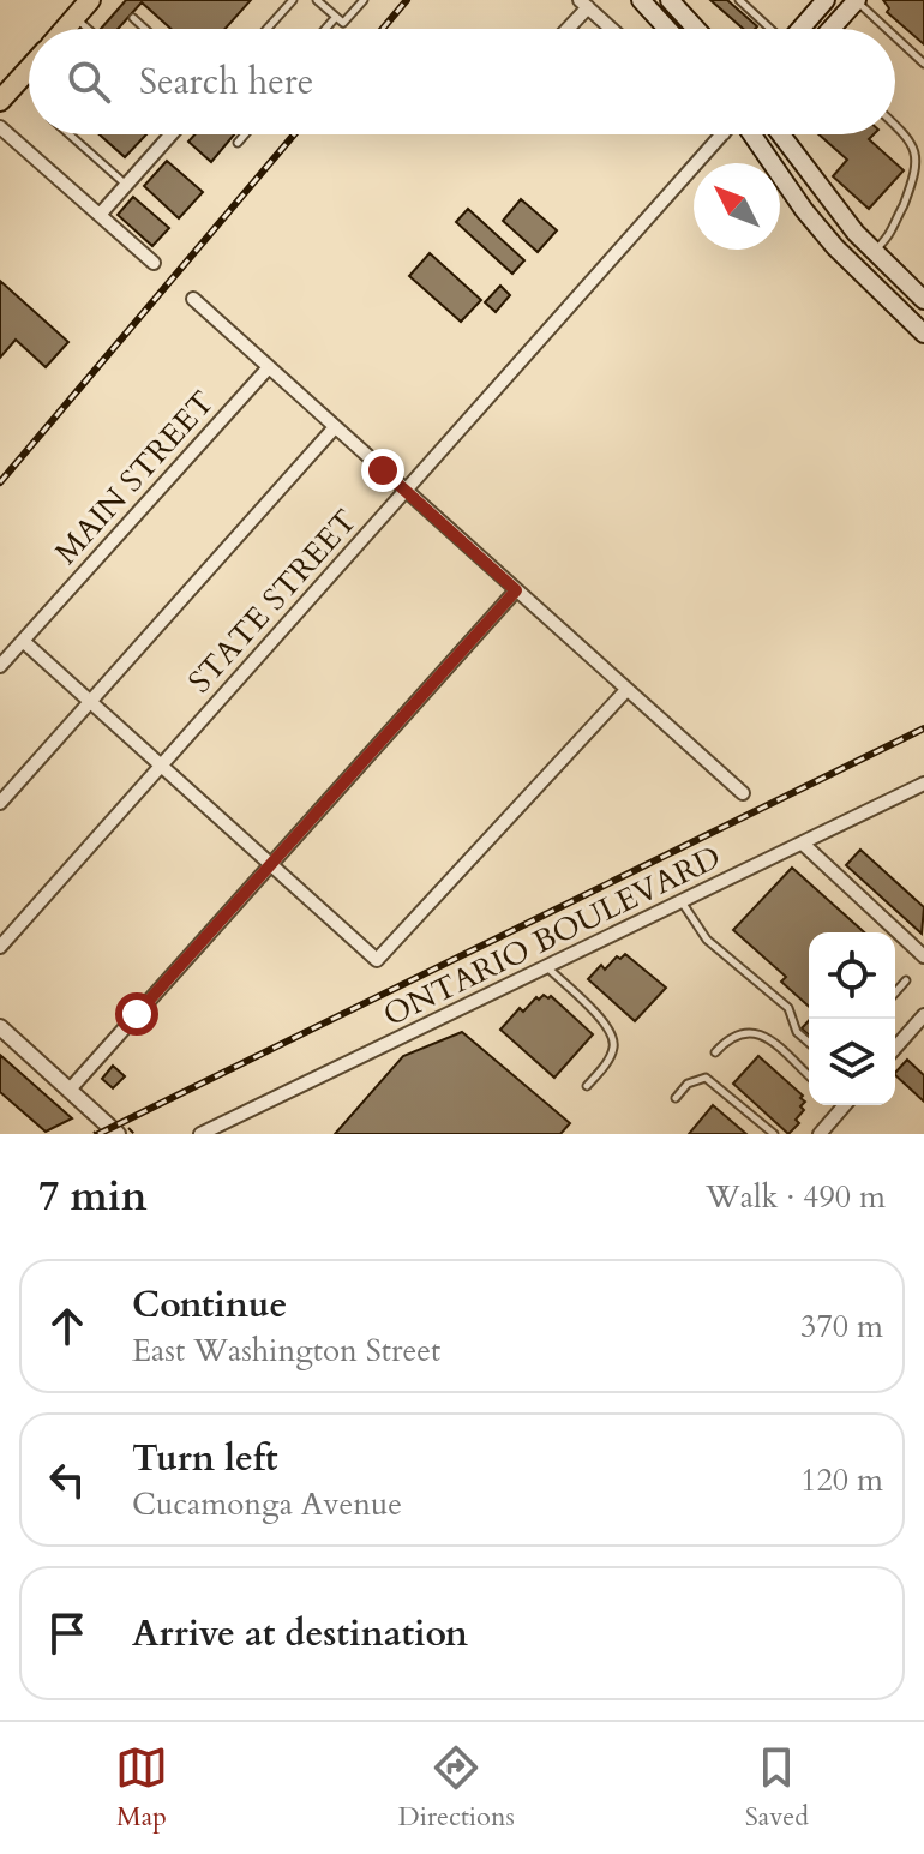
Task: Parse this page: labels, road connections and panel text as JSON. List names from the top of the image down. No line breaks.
{"streets":{"street":["MAIN STREET","STATE STREET","ONTARIO BOULEVARD"]},"north":"top left","page":{"search":"Search here","heading":["7 min","Walk · 490 m"],"list":[["Continue","East Washington Street","370 m"],["Turn left","Cucamonga Avenue","120 m"],"Arrive at destination"],"nav":["Map","Directions","Saved"]}}
